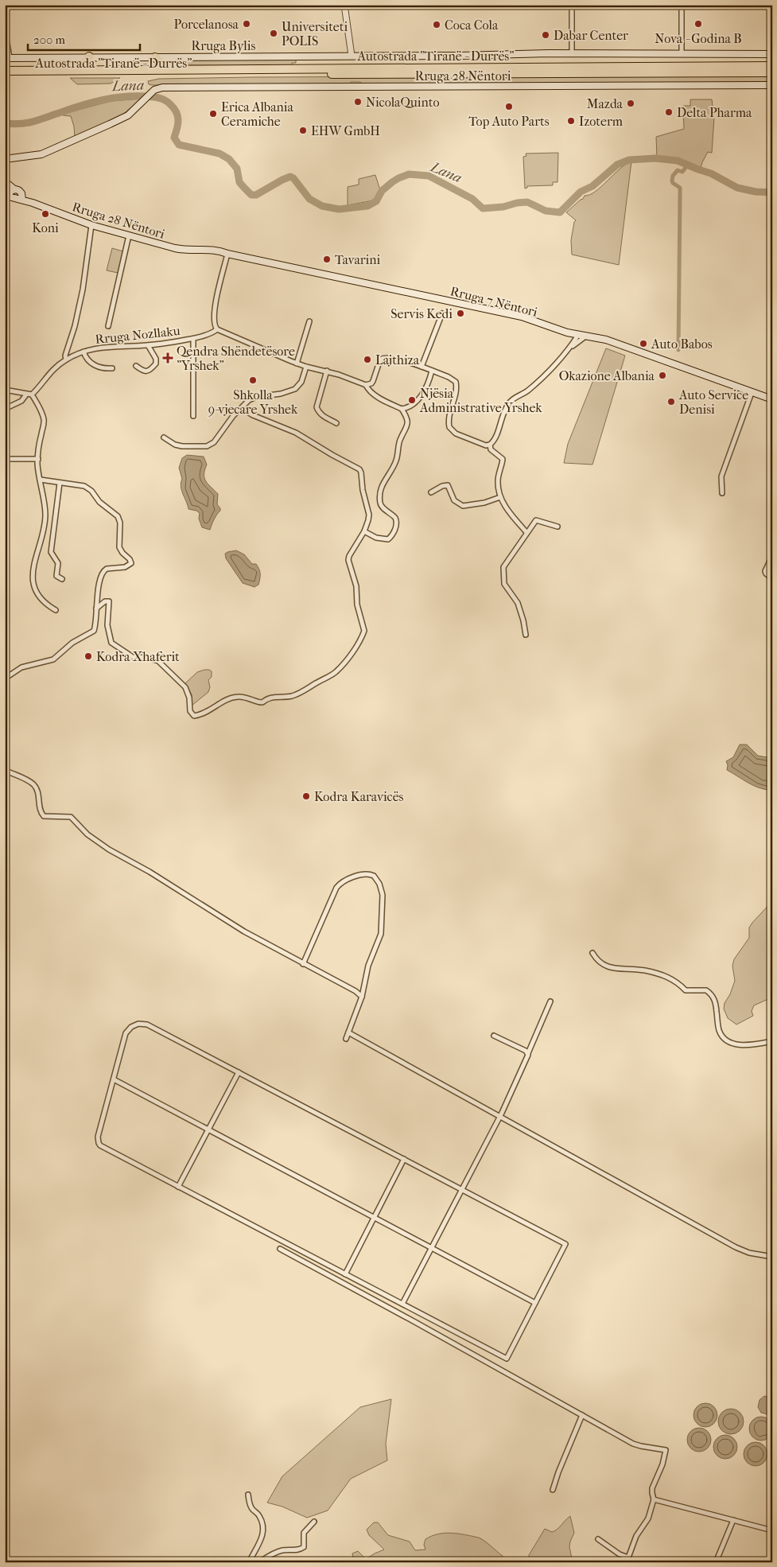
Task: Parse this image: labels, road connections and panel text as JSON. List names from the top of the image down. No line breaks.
{"streets":{"highway":["Autostrada \"Tiranë - Durrës\""],"main road":["Rruga Bylis","Rruga 28 Nëntori","Rruga 7 Nëntori"],"street":["Rruga Nozllaku"]},"crossings":[["Rruga 28 Nëntori","Rruga 7 Nëntori"]],"water":["Lana"],"places":{"other":["Porcelanosa","Nova - Godina B","Coca Cola","Universiteti POLIS","Dabar Center","NicolaQuinto","Mazda","Top Auto Parts","Delta Pharma","Erica Albania Ceramiche","Izoterm","EHW GmbH","Koni","Tavarini","Servis Kedi","Auto Babos","Lajthiza","Okazione Albania","Shkolla 9-vjecare Yrshek","Njësia Administrative Yrshek","Auto Service Denisi","Kodra Xhaferit","Kodra Karavicës"],"health":["Qendra Shëndetësore \"Yrshek\""]},"scale_bar":"200 m"}
